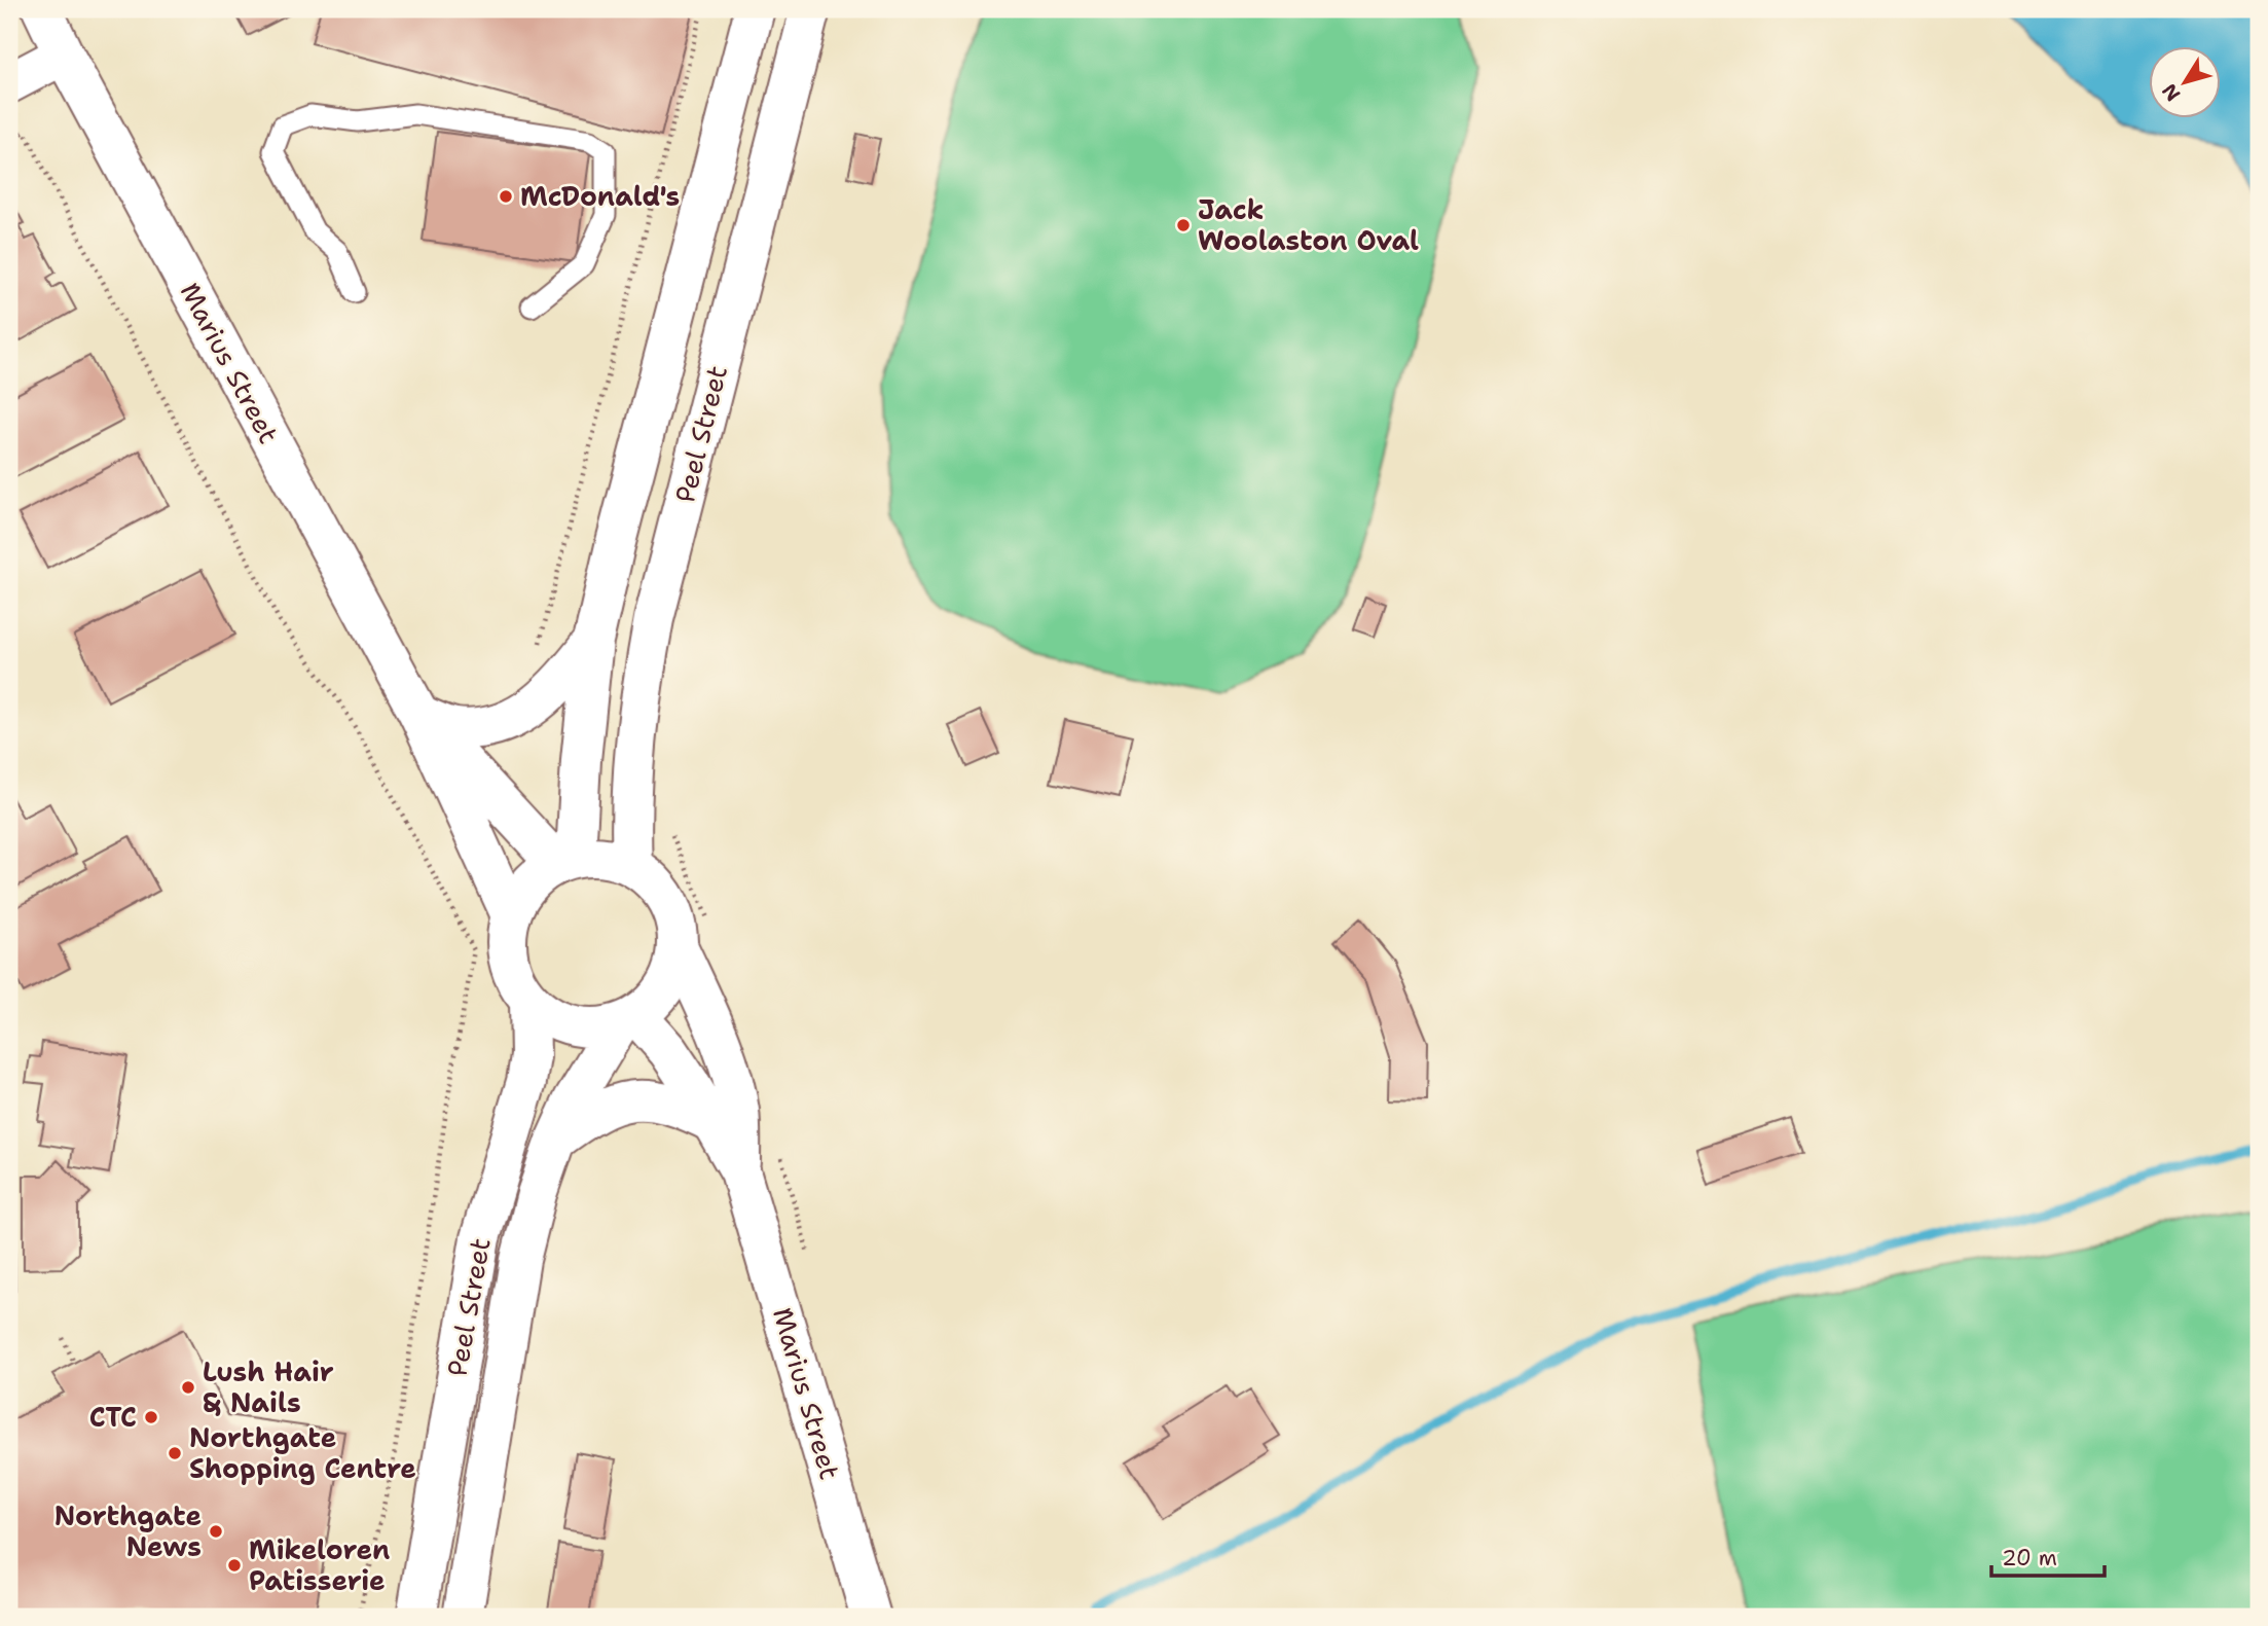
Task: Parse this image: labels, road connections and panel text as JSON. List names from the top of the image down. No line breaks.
{"streets":{"main road":["Marius Street","Peel Street"]},"crossings":[["Marius Street","Peel Street"]],"places":["McDonald's","Jack Woolaston Oval","Lush Hair & Nails","CTC","Northgate Shopping Centre","Northgate News","Mikeloren Patisserie"],"scale_bar":"20 m","north":"bottom left"}
